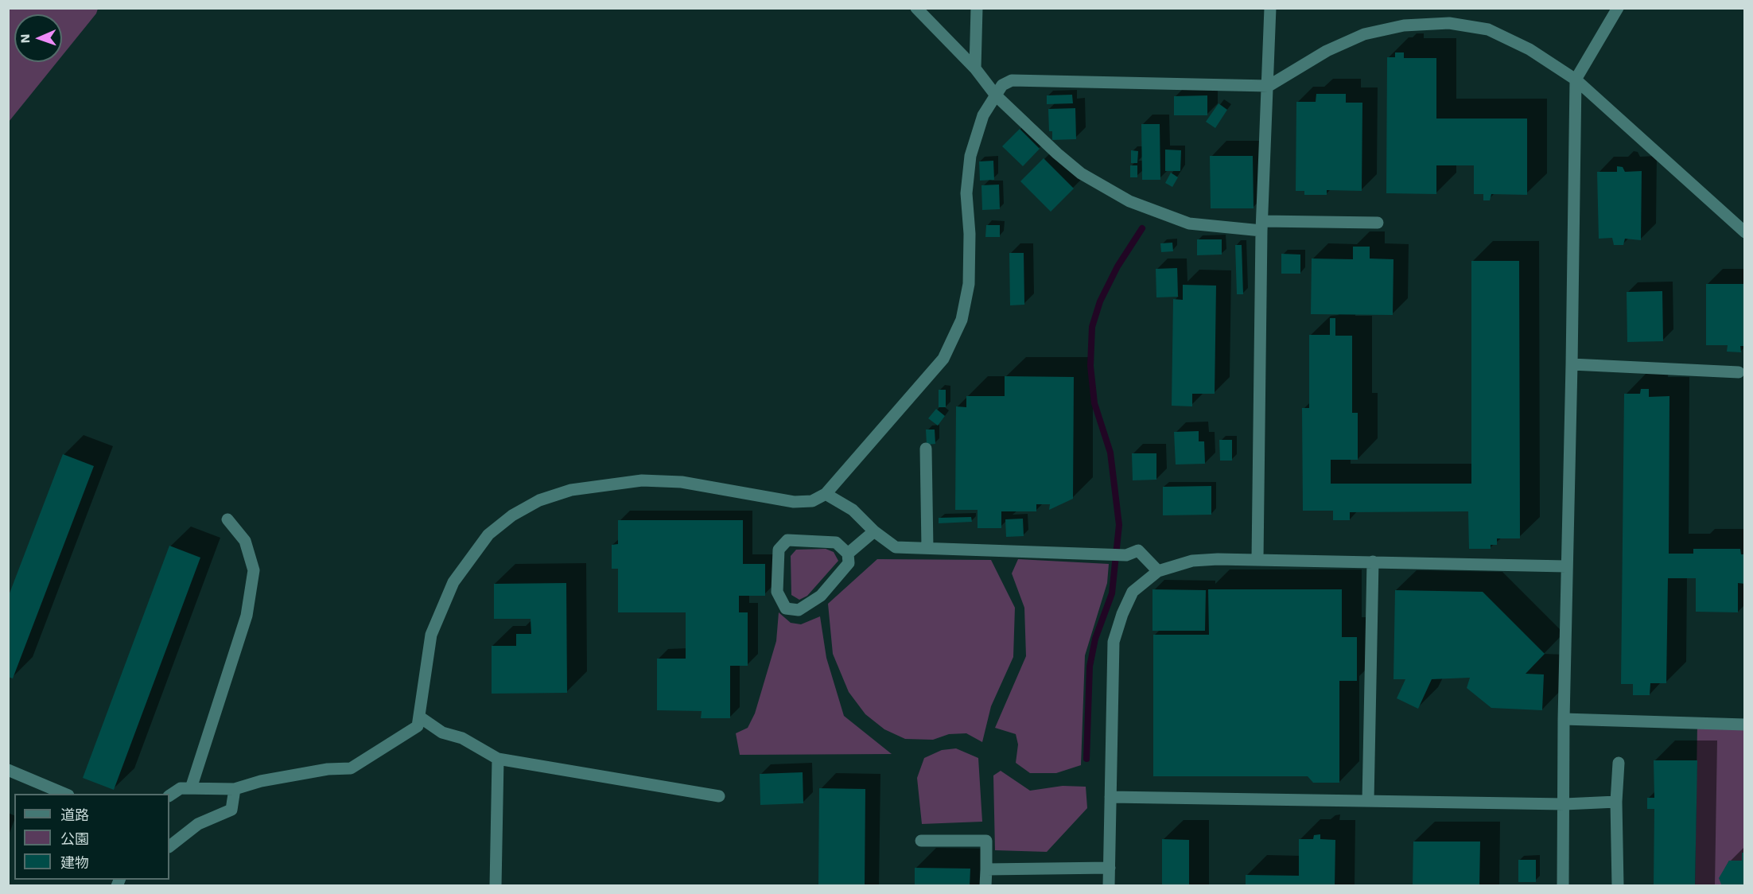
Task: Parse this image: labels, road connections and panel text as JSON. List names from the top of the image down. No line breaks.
{"legend":["道路","公園","建物"],"north":"left"}
